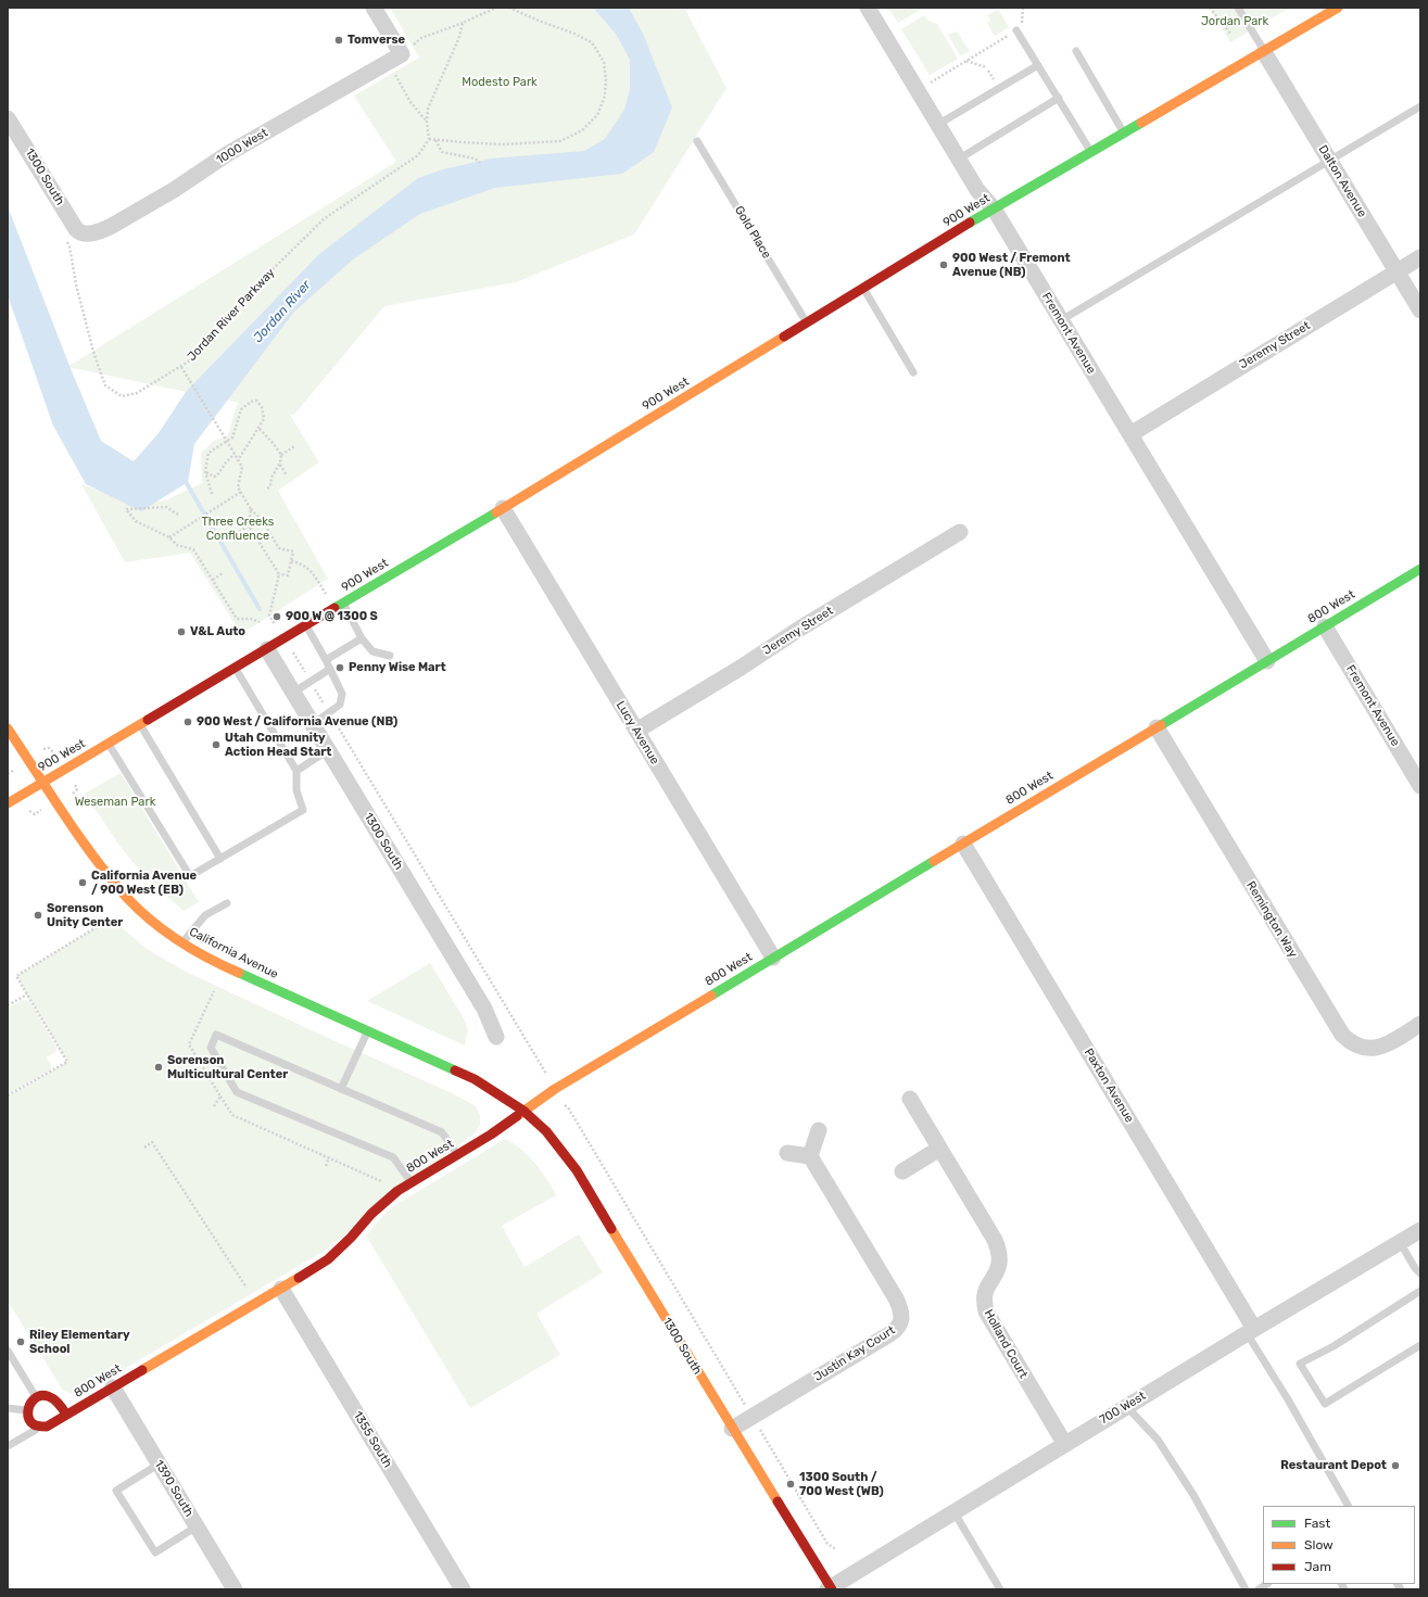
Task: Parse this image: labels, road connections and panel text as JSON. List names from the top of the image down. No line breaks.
{"streets":{"main road":["1300 South","900 West","800 West","California Avenue"],"street":["1000 West","Dalton Avenue","Fremont Avenue","Jeremy Street","Lucy Avenue","Remington Way","Paxton Avenue","Holland Court","Justin Kay Court","700 West","1355 South","1390 South"],"lane":["Gold Place"],"path":["Jordan River Parkway"]},"crossings":[["1000 West","1300 South"],["1300 South","900 West"],["1300 South","800 West"],["1300 South","California Avenue"],["1300 South","Justin Kay Court"],["1300 South","700 West"],["Dalton Avenue","900 West"],["Dalton Avenue","Jeremy Street"],["900 West","Gold Place"],["900 West","Fremont Avenue"],["900 West","Lucy Avenue"],["900 West","California Avenue"],["Fremont Avenue","Jeremy Street"],["Fremont Avenue","800 West"],["Jeremy Street","Lucy Avenue"],["800 West","Lucy Avenue"],["800 West","Remington Way"],["800 West","California Avenue"],["800 West","Paxton Avenue"],["800 West","1355 South"],["800 West","1390 South"],["Paxton Avenue","700 West"],["Holland Court","700 West"]],"water":["Jordan River"],"parks":["Jordan Park","Modesto Park","Three Creeks Confluence","Weseman Park"],"places":["Tomverse","900 West / Fremont Avenue (NB)","900 W @ 1300 S","V&L Auto","Penny Wise Mart","900 West / California Avenue (NB)","Utah Community Action Head Start","California Avenue / 900 West (EB)","Sorenson Unity Center","Sorenson Multicultural Center","Riley Elementary School","Restaurant Depot","1300 South / 700 West (WB)"],"legend":["Fast","Slow","Jam"]}
